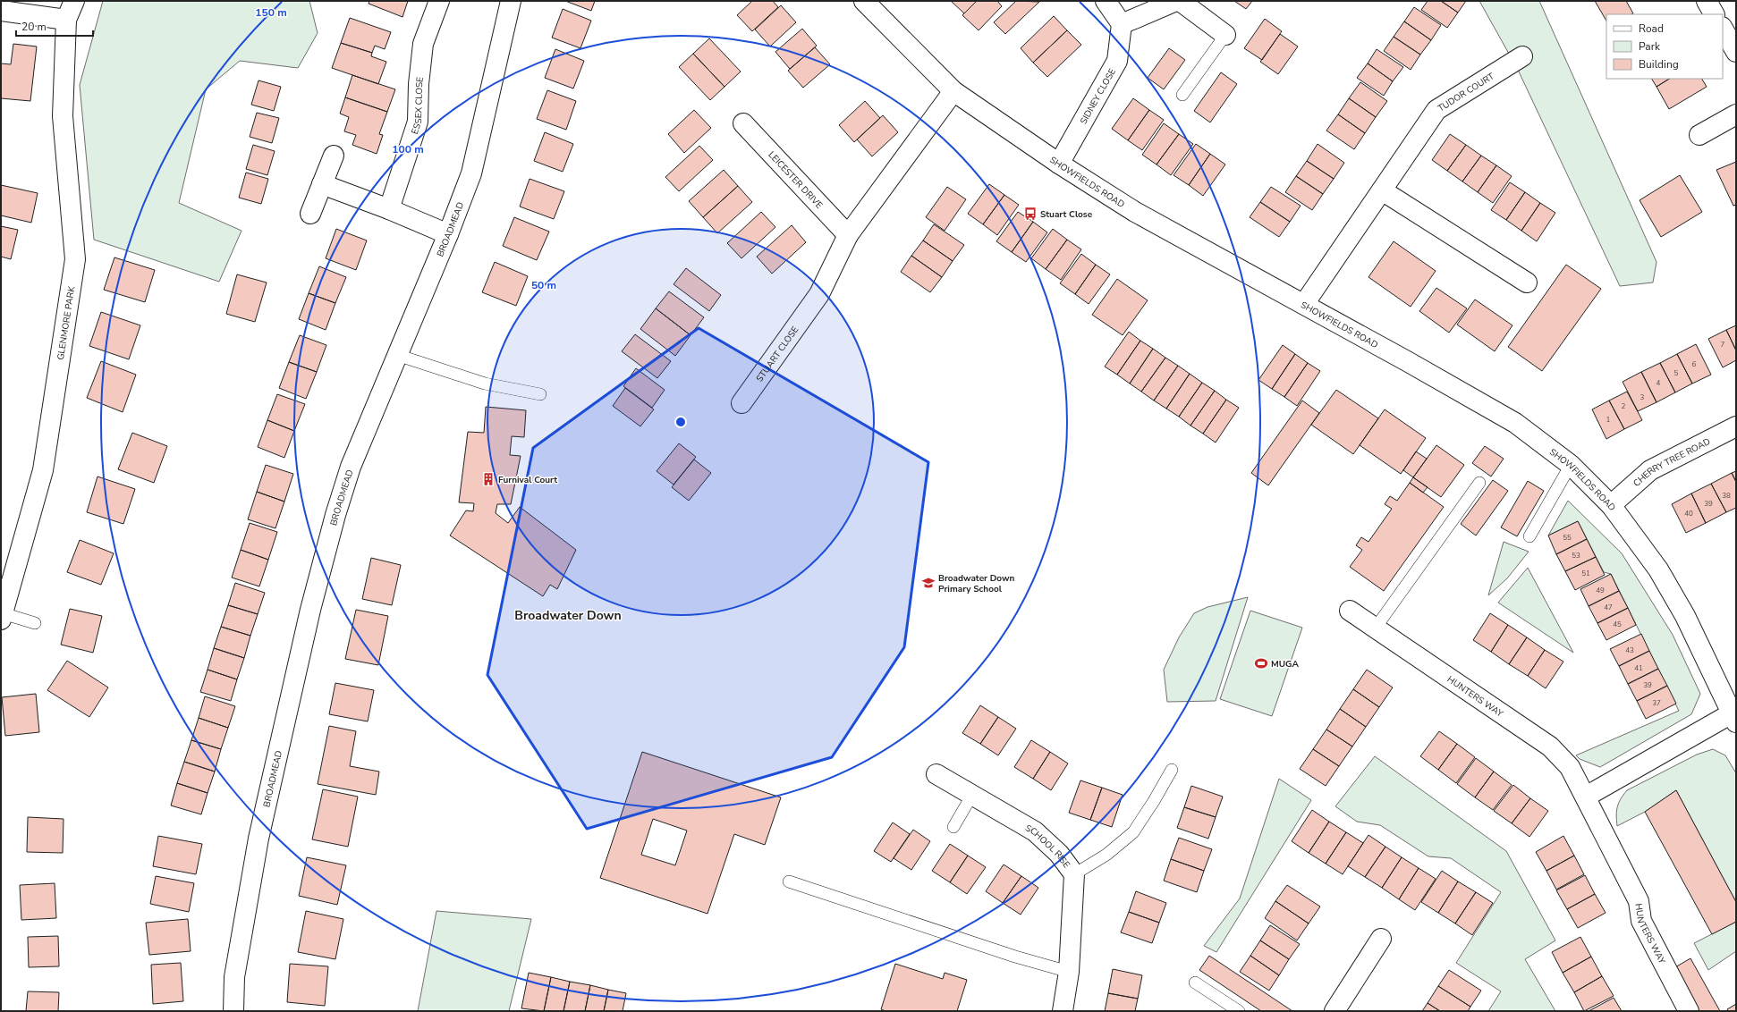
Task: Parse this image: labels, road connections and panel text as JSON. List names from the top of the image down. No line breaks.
{"streets":{"street":["TUDOR COURT","SIDNEY CLOSE","ESSEX CLOSE","LEICESTER DRIVE","SHOWFIELDS ROAD","BROADMEAD","GLENMORE PARK","STUART CLOSE","CHERRY TREE ROAD","HUNTERS WAY","SCHOOL RISE"]},"crossings":[["TUDOR COURT","SHOWFIELDS ROAD"],["SIDNEY CLOSE","SHOWFIELDS ROAD"],["LEICESTER DRIVE","STUART CLOSE"],["SHOWFIELDS ROAD","STUART CLOSE"],["SHOWFIELDS ROAD","CHERRY TREE ROAD"]],"districts":["Broadwater Down"],"places":{"bus stop":["Stuart Close"],"building":["Furnival Court"],"school or university":["Broadwater Down Primary School"],"sports":["MUGA"]},"house_numbers":["7","6","5","4","3","2","1","38","39","40","55","53","51","49","47","45","43","41","39","37"],"legend":["Road","Park","Building"],"scale_bar":"20 m","rings":["150 m","100 m","50 m"]}
